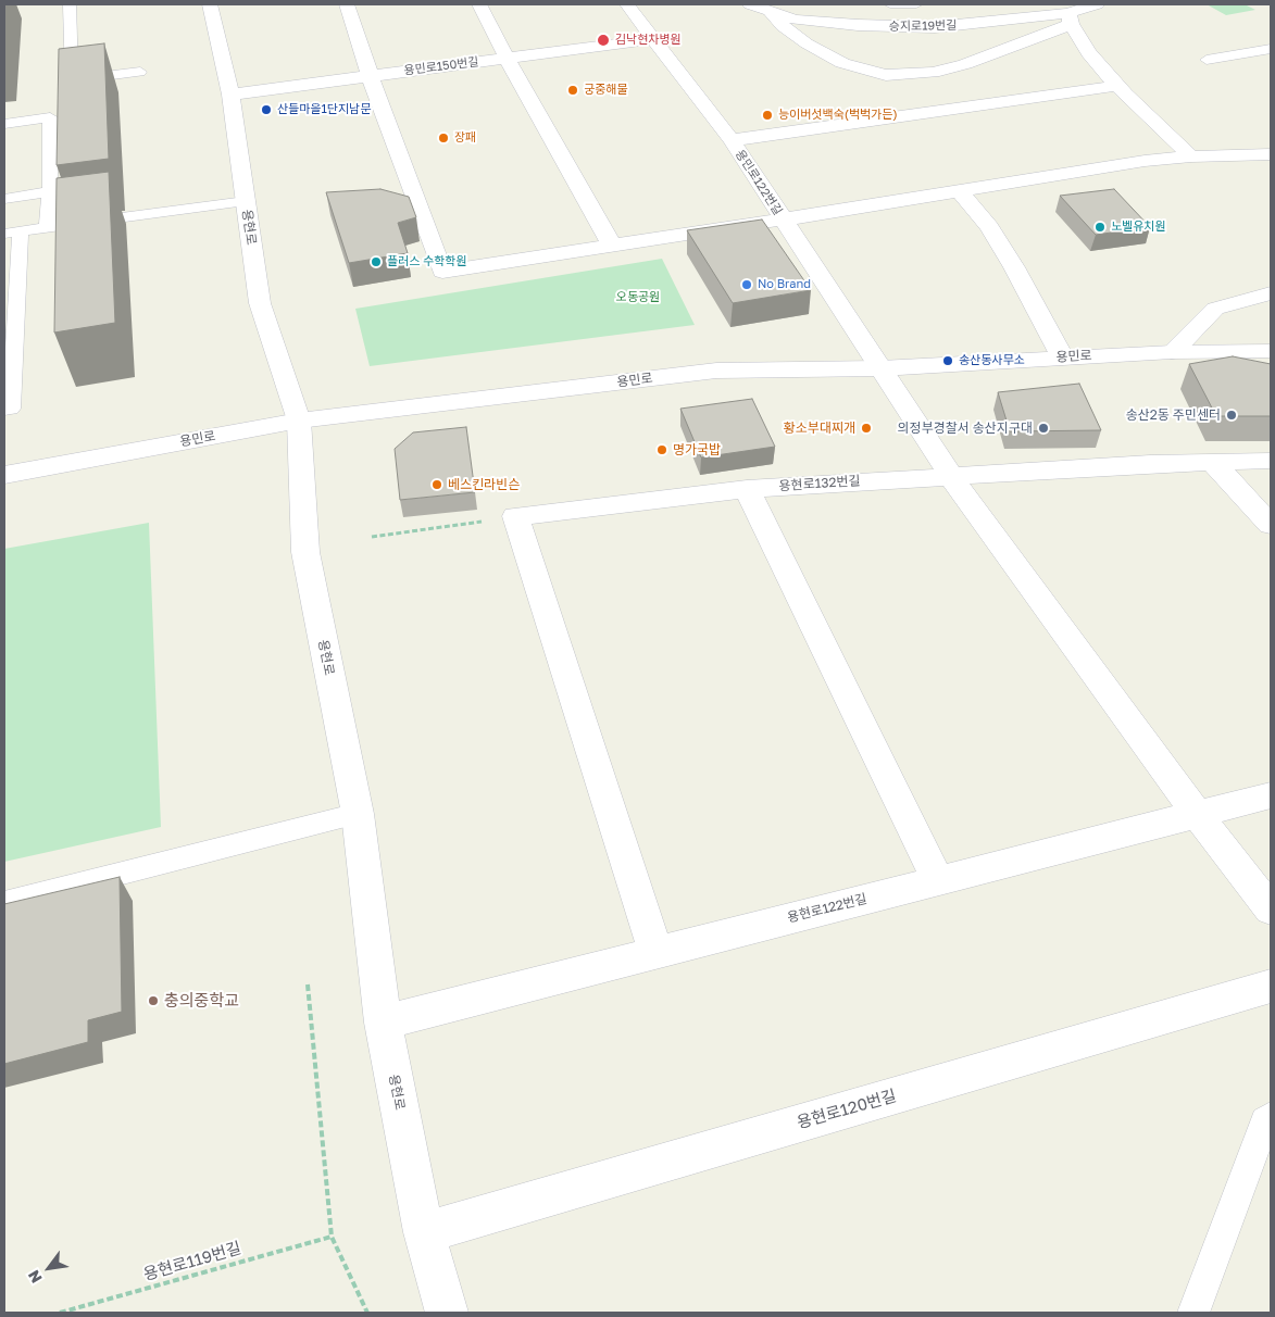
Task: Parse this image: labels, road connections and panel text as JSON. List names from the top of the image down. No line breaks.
{"streets":{"street":["승지로19번길","용민로150번길","용민로122번길","용현로","용민로","용현로132번길","용현로122번길","용현로120번길"],"path":["용현로119번길"]},"crossings":[["용민로150번길","용민로122번길"],["용민로150번길","용현로"],["용민로122번길","용민로"],["용민로122번길","용현로132번길"],["용민로122번길","용현로122번길"],["용현로","용민로"],["용현로","용현로122번길"],["용현로","용현로120번길"]],"parks":["오동공원"],"places":["김낙현차병원","궁중해물","산들마을1단지남문","능이버섯백숙(벅벅가든)","장패","노벨유치원","플러스 수학학원","No Brand","송산동사무소","송산2동 주민센터","황소부대찌개","의정부경찰서 송산지구대","명가국밥","베스킨라빈슨","충의중학교"],"north":"bottom left"}
